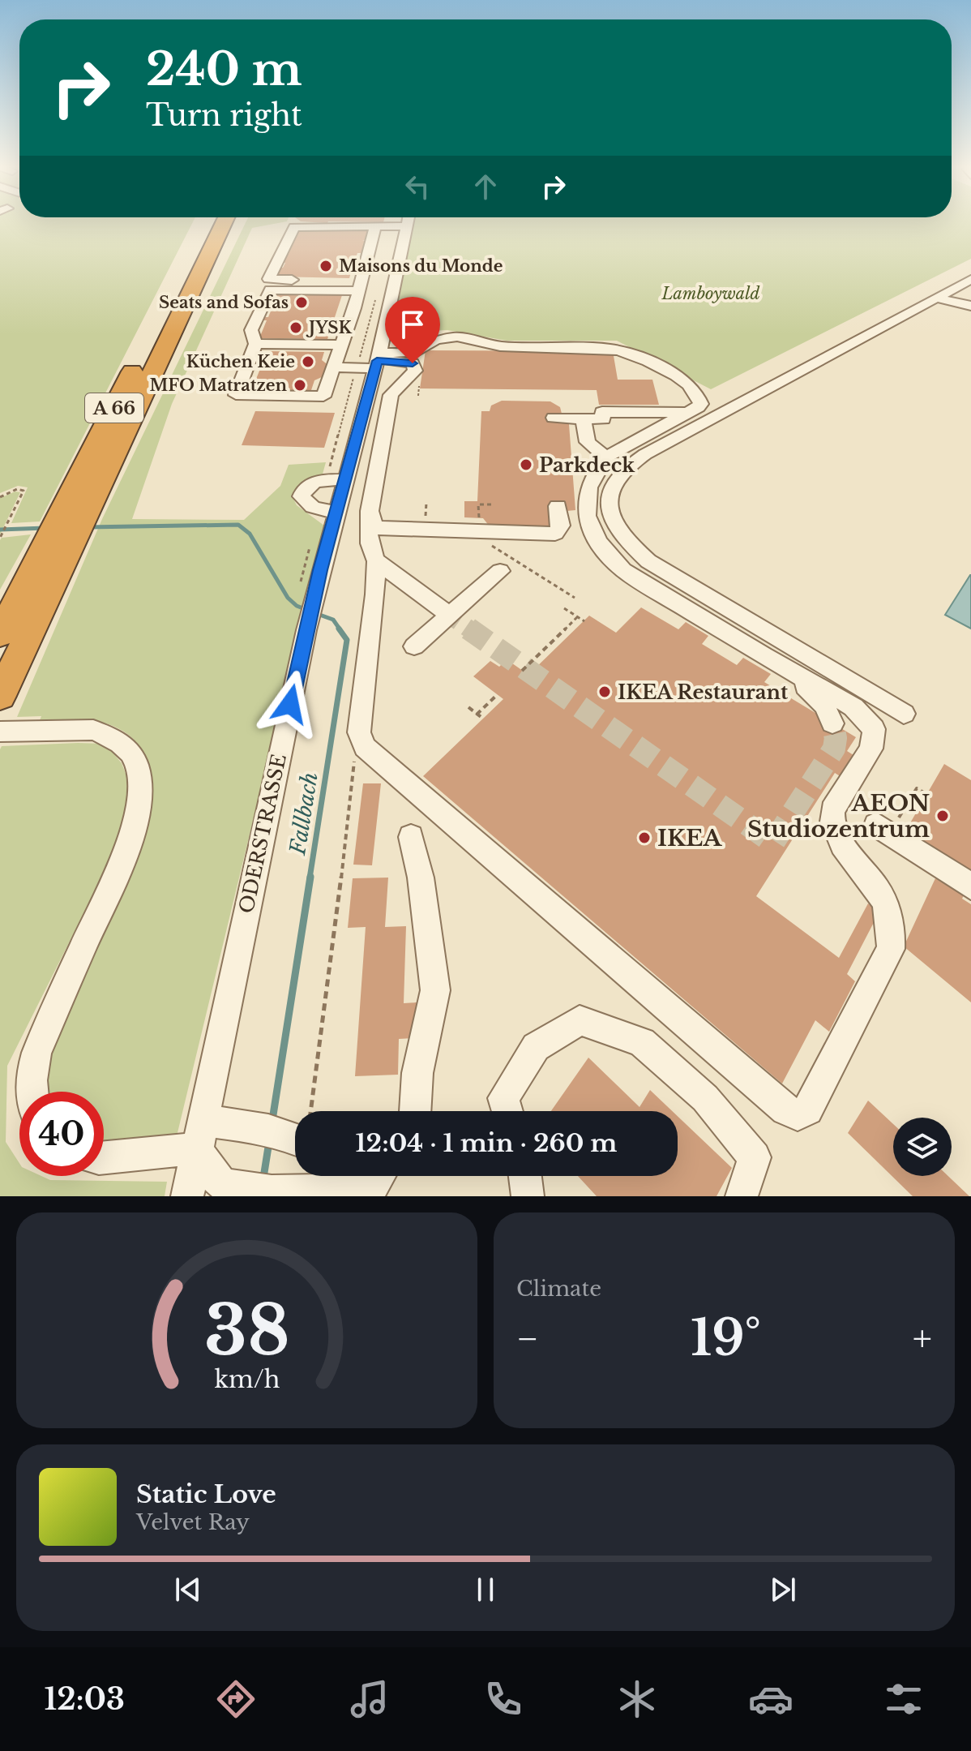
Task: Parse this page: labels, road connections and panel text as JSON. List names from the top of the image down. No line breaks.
{"streets":{"highway":["A 66"],"street":["ODERSTRASSE"]},"water":["Fallbach"],"parks":["Lamboywald"],"places":["Maisons du Monde","Seats and Sofas","JYSK","Küchen Keie","MFO Matratzen","Parkdeck","IKEA Restaurant","AEON Studiozentrum","IKEA"],"page":{"turn":["240 m","Turn right"],"limit":"40","trip":"12:04 · 1 min · 260 m","tile":"Climate","heat":["−","19°","+"],"song":["Static Love","Velvet Ray"],"tabs":"12:03","gauge":["38","km/h"]}}
